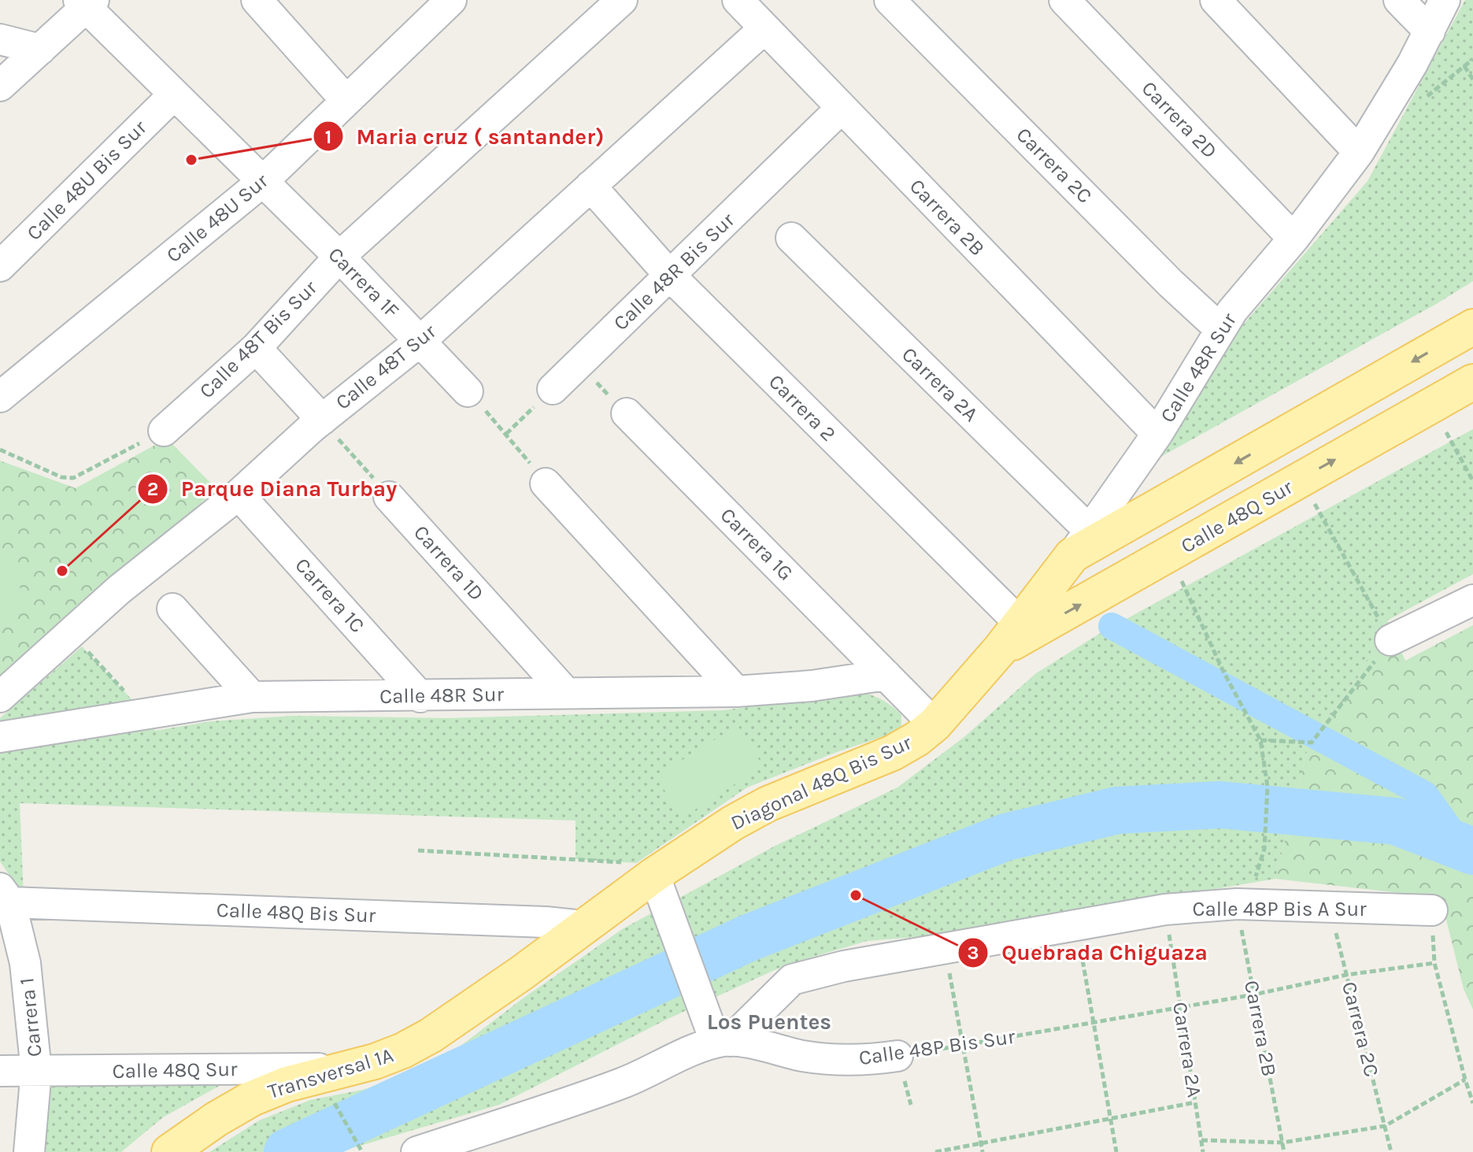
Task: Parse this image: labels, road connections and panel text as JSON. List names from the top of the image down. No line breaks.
{"streets":{"main road":["Calle 48R Sur","Calle 48Q Sur","Diagonal 48Q Bis Sur","Transversal 1A"],"street":["Carrera 2D","Carrera 2C","Calle 48U Bis Sur","Carrera 2B","Calle 48U Sur","Calle 48R Bis Sur","Carrera 1F","Calle 48T Bis Sur","Calle 48T Sur","Carrera 2A","Carrera 2","Carrera 1G","Carrera 1D","Carrera 1C","Calle 48P Bis A Sur","Calle 48Q Bis Sur","Carrera 1","Calle 48P Bis Sur"]},"crossings":[["Carrera 2D","Calle 48R Sur"],["Carrera 2C","Calle 48R Sur"],["Carrera 2C","Calle 48P Bis A Sur"],["Carrera 2C","Calle 48P Bis Sur"],["Calle 48U Bis Sur","Carrera 1F"],["Carrera 2B","Calle 48R Bis Sur"],["Carrera 2B","Calle 48T Sur"],["Carrera 2B","Calle 48R Sur"],["Carrera 2B","Calle 48P Bis A Sur"],["Carrera 2B","Calle 48P Bis Sur"],["Calle 48U Sur","Carrera 1F"],["Calle 48R Bis Sur","Carrera 2"],["Carrera 1F","Calle 48T Bis Sur"],["Carrera 1F","Calle 48T Sur"],["Calle 48T Sur","Carrera 2"],["Calle 48T Sur","Carrera 1C"],["Calle 48R Sur","Carrera 2A"],["Calle 48R Sur","Carrera 2"],["Calle 48R Sur","Calle 48Q Sur"],["Calle 48R Sur","Carrera 1G"],["Calle 48R Sur","Carrera 1D"],["Calle 48R Sur","Carrera 1C"],["Calle 48R Sur","Diagonal 48Q Bis Sur"],["Carrera 2A","Calle 48P Bis A Sur"],["Carrera 2A","Calle 48P Bis Sur"],["Carrera 2","Calle 48Q Sur"],["Calle 48Q Sur","Carrera 1"],["Calle 48Q Sur","Transversal 1A"],["Carrera 1G","Diagonal 48Q Bis Sur"],["Diagonal 48Q Bis Sur","Calle 48Q Bis Sur"],["Diagonal 48Q Bis Sur","Transversal 1A"],["Calle 48P Bis A Sur","Calle 48P Bis Sur"],["Calle 48Q Bis Sur","Carrera 1"],["Calle 48Q Bis Sur","Transversal 1A"]],"districts":["Los Puentes"],"places":["Maria cruz ( santander)","Parque Diana Turbay","Quebrada Chiguaza"]}
